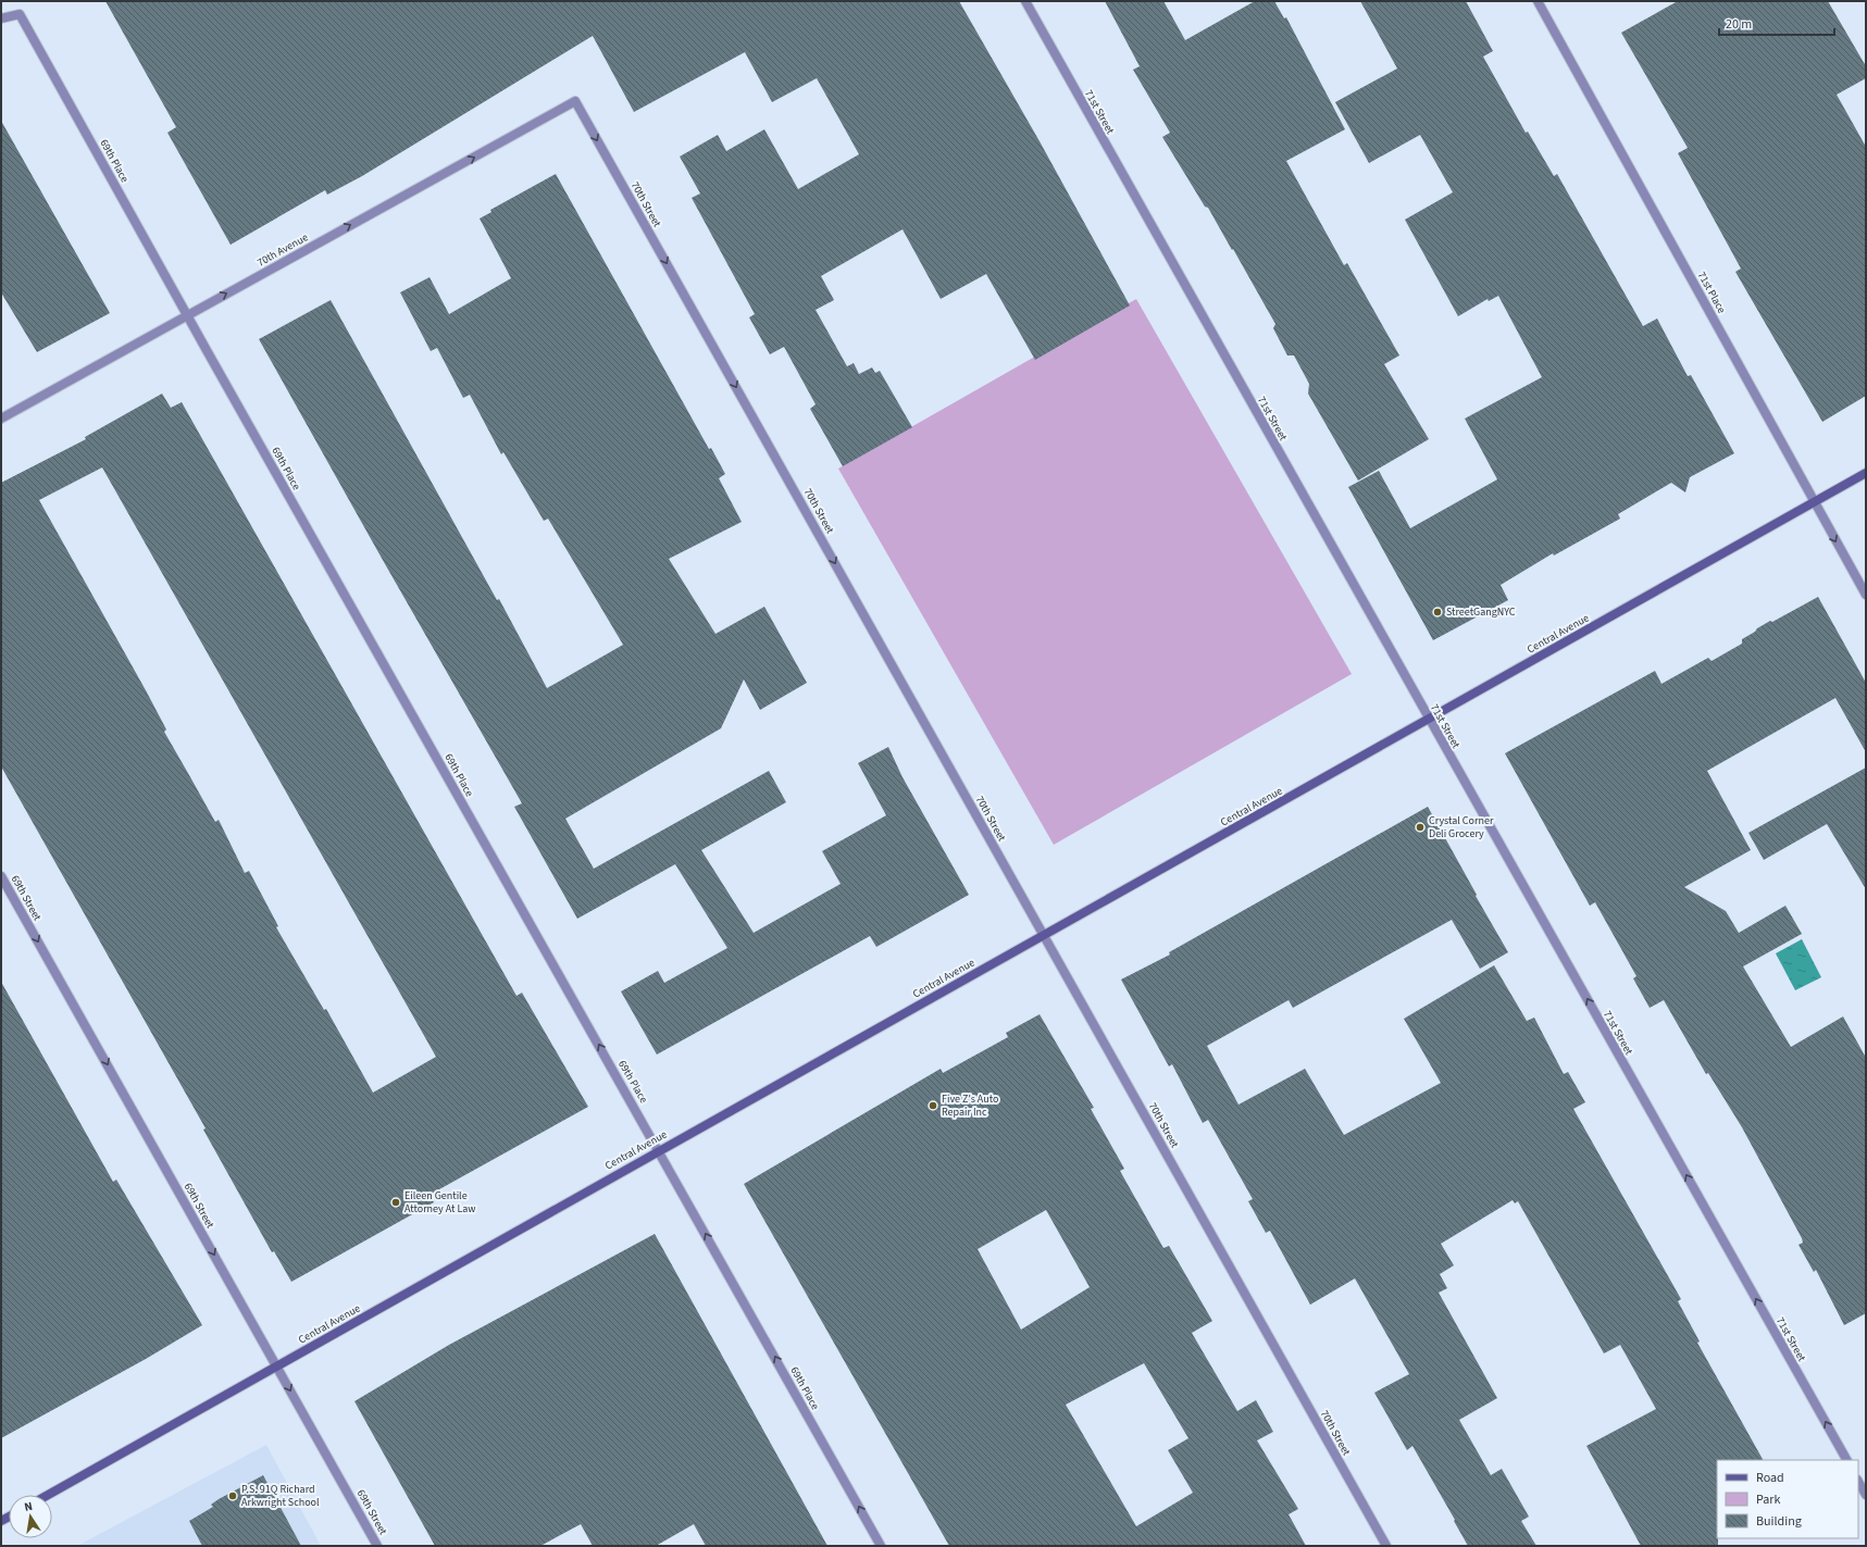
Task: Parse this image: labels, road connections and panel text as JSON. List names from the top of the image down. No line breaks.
{"streets":{"main road":["Central Avenue"],"street":["71st Street","69th Place","70th Street","70th Avenue","71st Place","69th Street"]},"crossings":[["71st Street","Central Avenue"],["69th Place","70th Avenue"],["69th Place","Central Avenue"],["70th Street","70th Avenue"],["70th Street","Central Avenue"],["71st Place","Central Avenue"],["Central Avenue","69th Street"]],"one_way":["71st Street","69th Place","70th Street","70th Avenue","69th Street"],"places":["StreetGangNYC","Crystal Corner Deli Grocery","Five Z's Auto Repair Inc","Eileen Gentile Attorney At Law","P.S. 91Q Richard Arkwright School"],"legend":["Road","Park","Building"],"scale_bar":"20 m","north":"top"}
